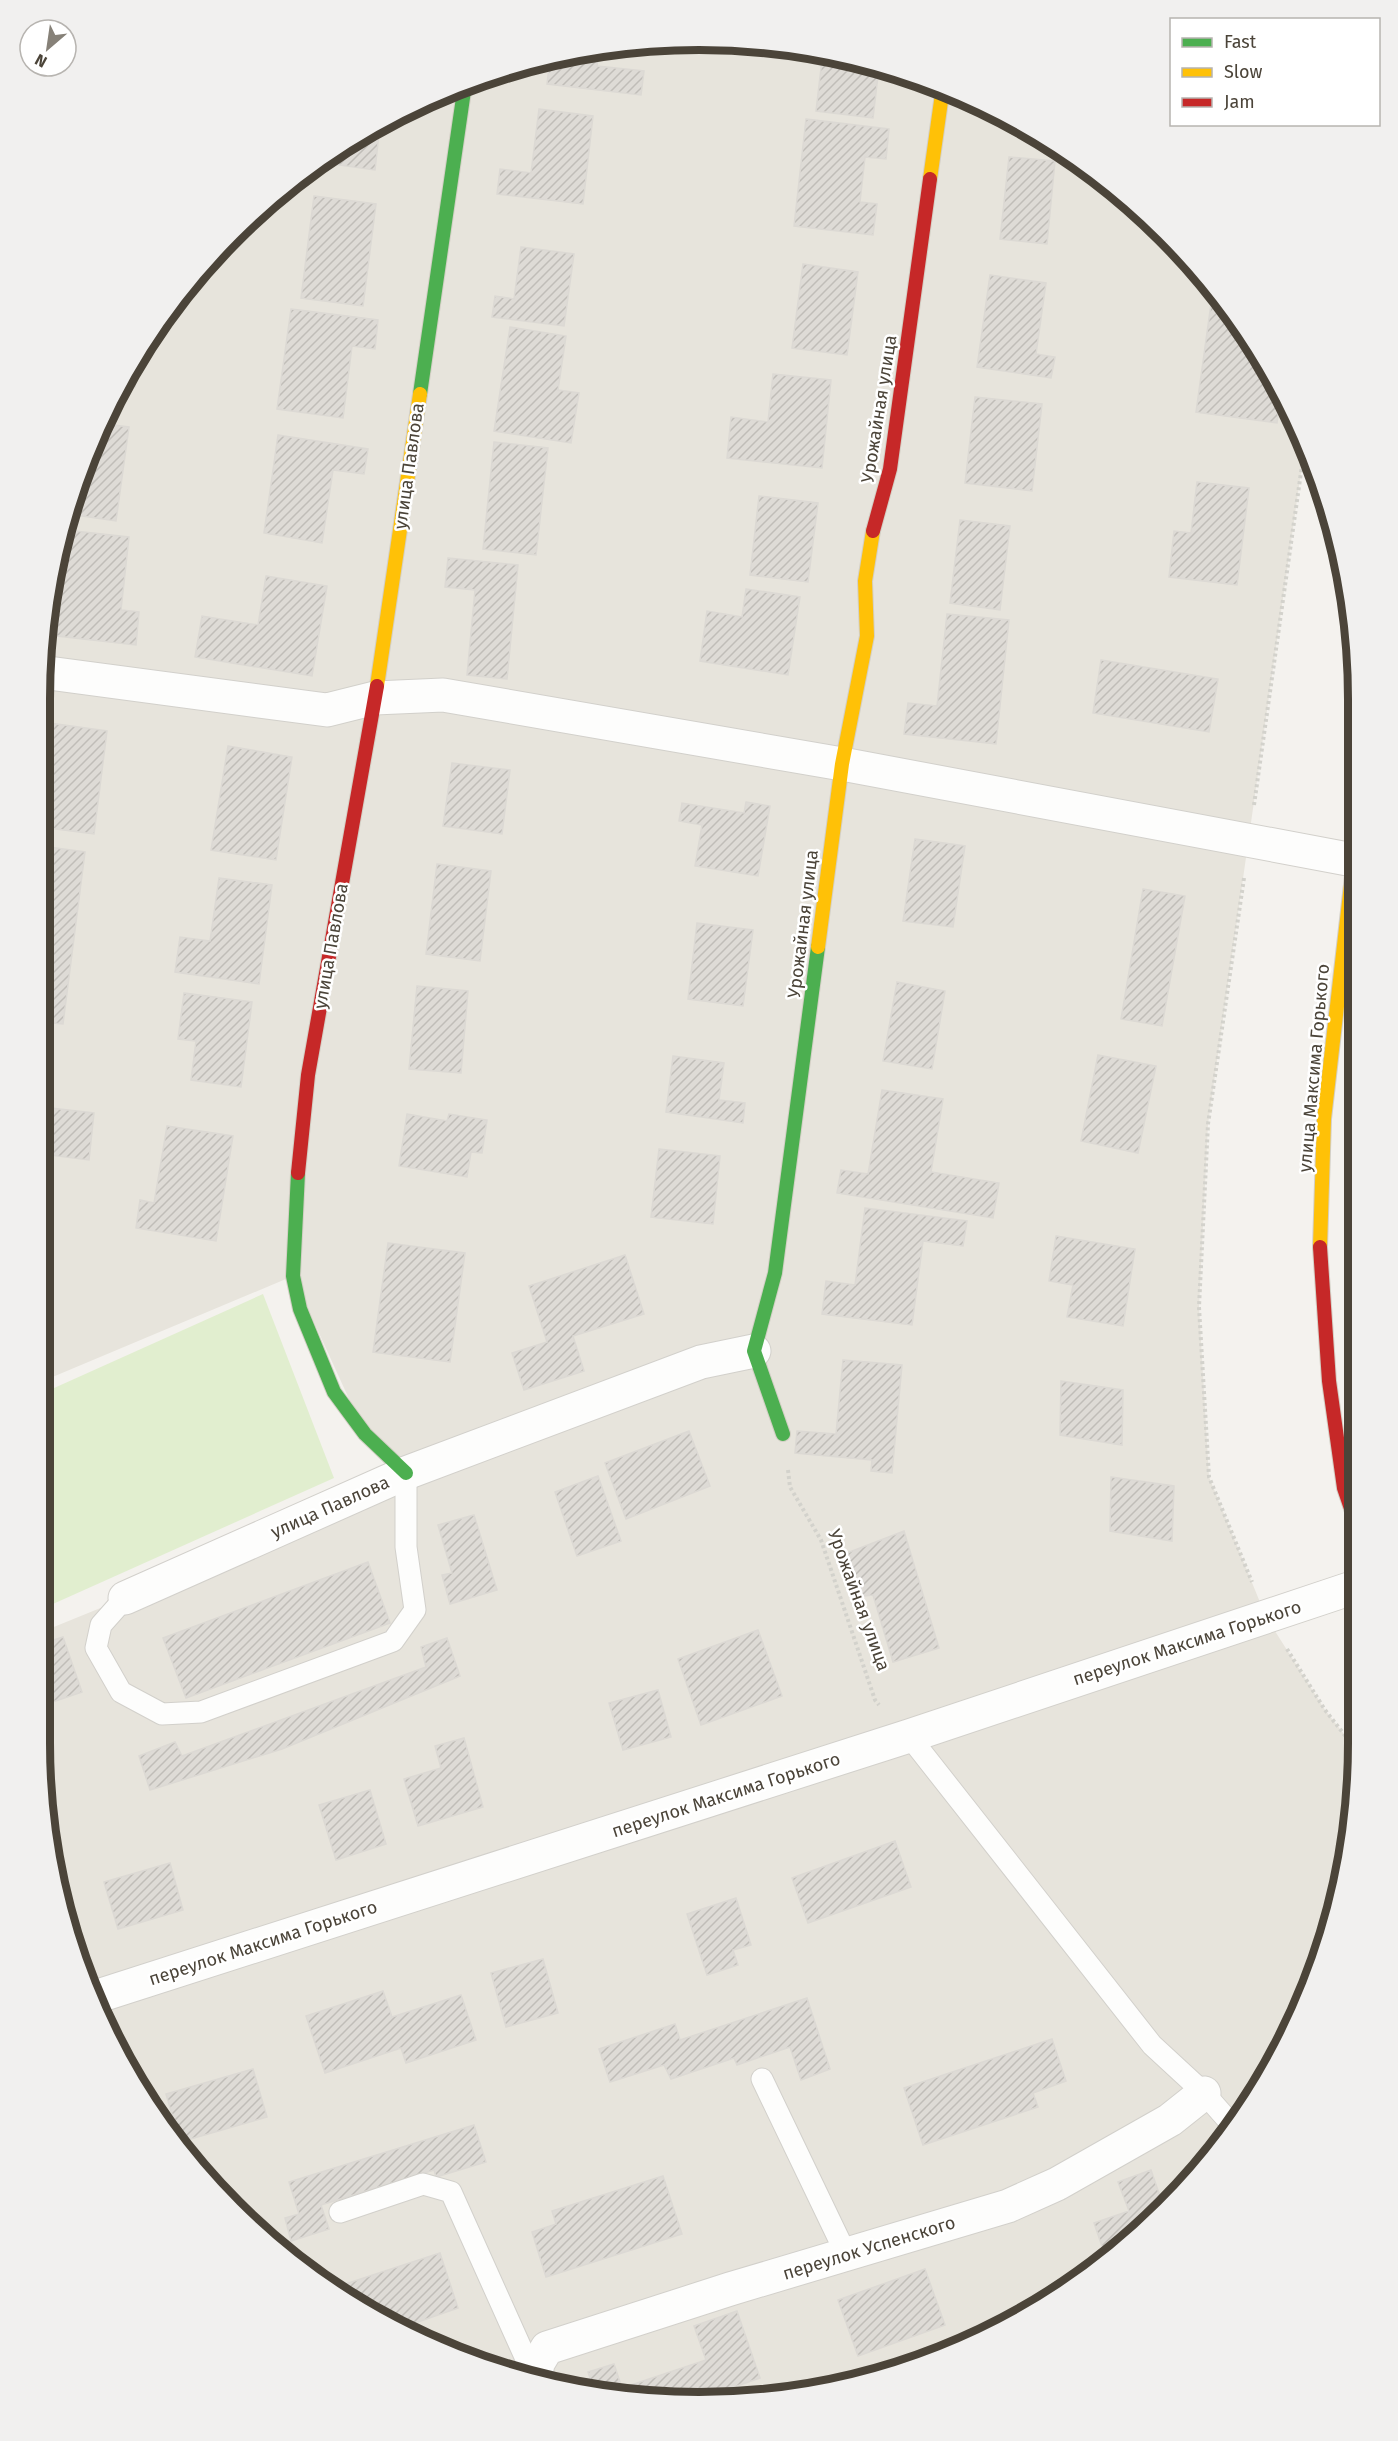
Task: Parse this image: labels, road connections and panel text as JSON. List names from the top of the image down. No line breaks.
{"streets":{"street":["Урожайная улица","улица Павлова","улица Максима Горького","переулок Максима Горького","переулок Успенского"]},"crossings":[["Урожайная улица","переулок Максима Горького"]],"legend":["Fast","Slow","Jam"],"north":"bottom left"}
